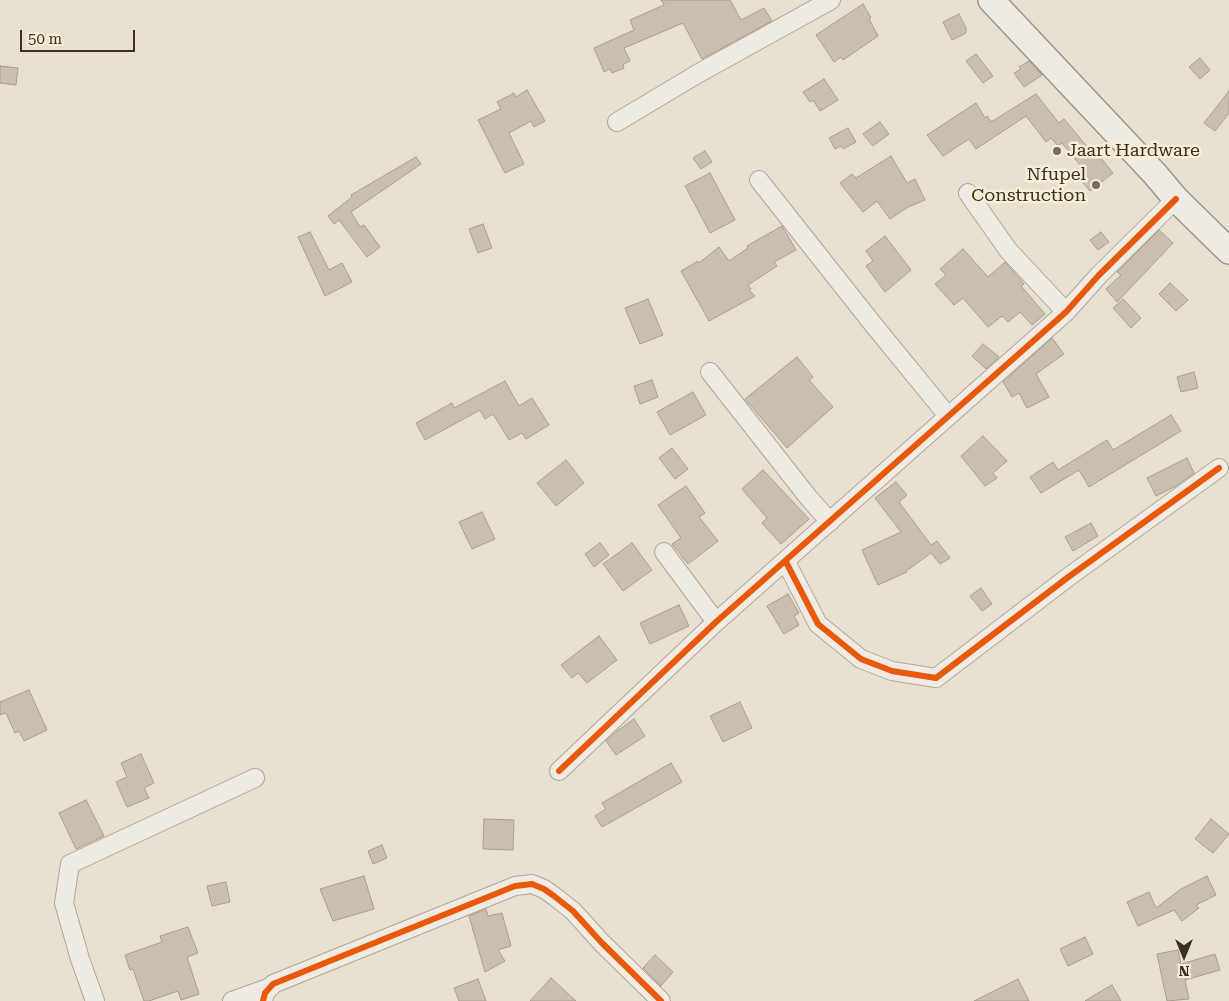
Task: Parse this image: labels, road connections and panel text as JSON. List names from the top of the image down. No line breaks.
{"places":["Jaart Hardware","Nfupel Construction"],"scale_bar":"50 m","north":"bottom"}
